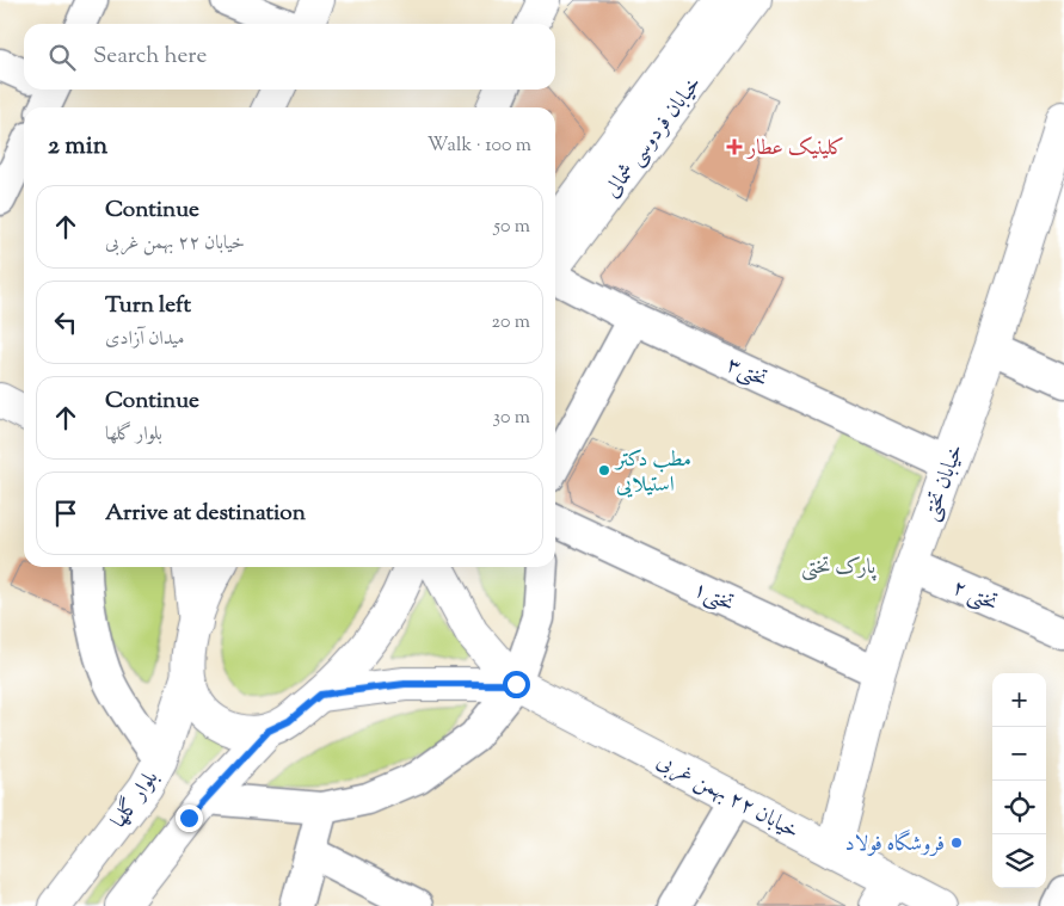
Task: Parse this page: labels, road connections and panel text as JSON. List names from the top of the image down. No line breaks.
{"streets":{"main road":["خیابان فردوسی شمالی","خیابان تختی","خیابان ۲۲ بهمن غربی","بلوار گلها"],"street":["تختی۳","تختی ۲","تختی۱"]},"crossings":[["تختی۳","خیابان تختی"],["خیابان تختی","تختی ۲"],["خیابان تختی","تختی۱"],["خیابان تختی","خیابان ۲۲ بهمن غربی"]],"parks":["پارک تختی"],"places":{"health":["کلینیک عطار"],"other":["مطب دکتر استیلایی","فروشگاه فولاد"]},"page":{"search":"Search here","heading":["2 min","Walk · 100 m"],"list":[["Continue","خیابان ۲۲ بهمن غربی","50 m"],["Turn left","میدان آزادی","20 m"],["Continue","بلوار گلها","30 m"],"Arrive at destination"],"map_buttons":["+","−"]}}
